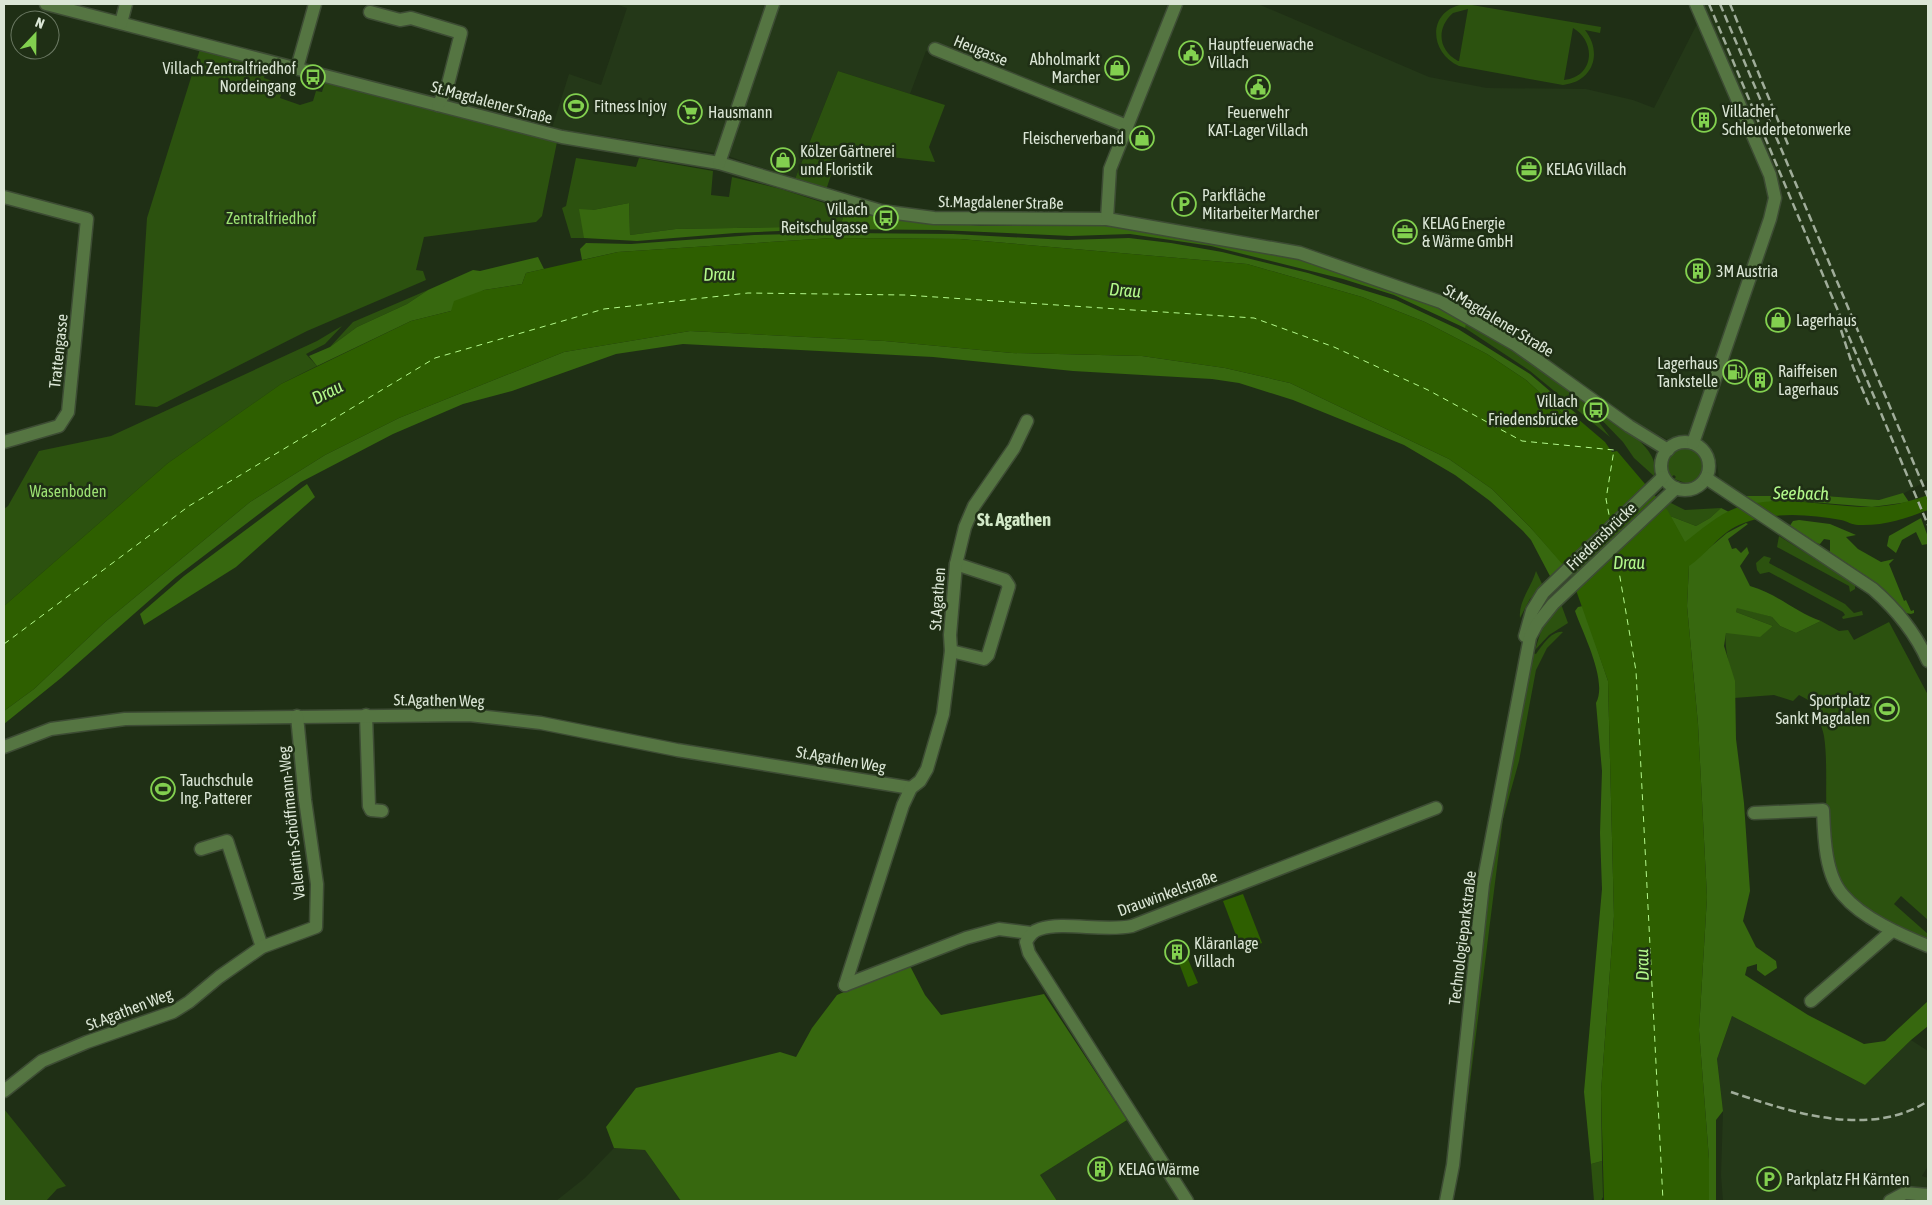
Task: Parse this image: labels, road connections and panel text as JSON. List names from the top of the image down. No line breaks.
{"streets":{"street":["Heugasse","St.Magdalener Straße","Trattengasse","Friedensbrücke","St.Agathen","St.Agathen Weg","Valentin-Schöffmann-Weg","Drauwinkelstraße","Technologieparkstraße"]},"crossings":[["St.Magdalener Straße","Friedensbrücke"],["Friedensbrücke","Technologieparkstraße"],["St.Agathen","St.Agathen Weg"],["St.Agathen Weg","Valentin-Schöffmann-Weg"]],"districts":["St. Agathen"],"water":["Drau","Seebach"],"parks":["Zentralfriedhof","Wasenboden"],"places":{"public building":["Hauptfeuerwache Villach","Feuerwehr KAT-Lager Villach"],"shop":["Abholmarkt Marcher","Fleischerverband","Kölzer Gärtnerei und Floristik","Lagerhaus"],"bus stop":["Villach Zentralfriedhof Nordeingang","Villach Reitschulgasse","Villach Friedensbrücke"],"sports":["Fitness Injoy","Sportplatz Sankt Magdalen","Tauchschule Ing. Patterer"],"supermarket":["Hausmann"],"building":["Villacher Schleuderbetonwerke","3M Austria","Raiffeisen Lagerhaus","Kläranlage Villach","KELAG Wärme"],"office":["KELAG Villach","KELAG Energie & Wärme GmbH"],"parking":["Parkfläche Mitarbeiter Marcher","Parkplatz FH Kärnten"],"fuel station":["Lagerhaus Tankstelle"]},"north":"top"}
